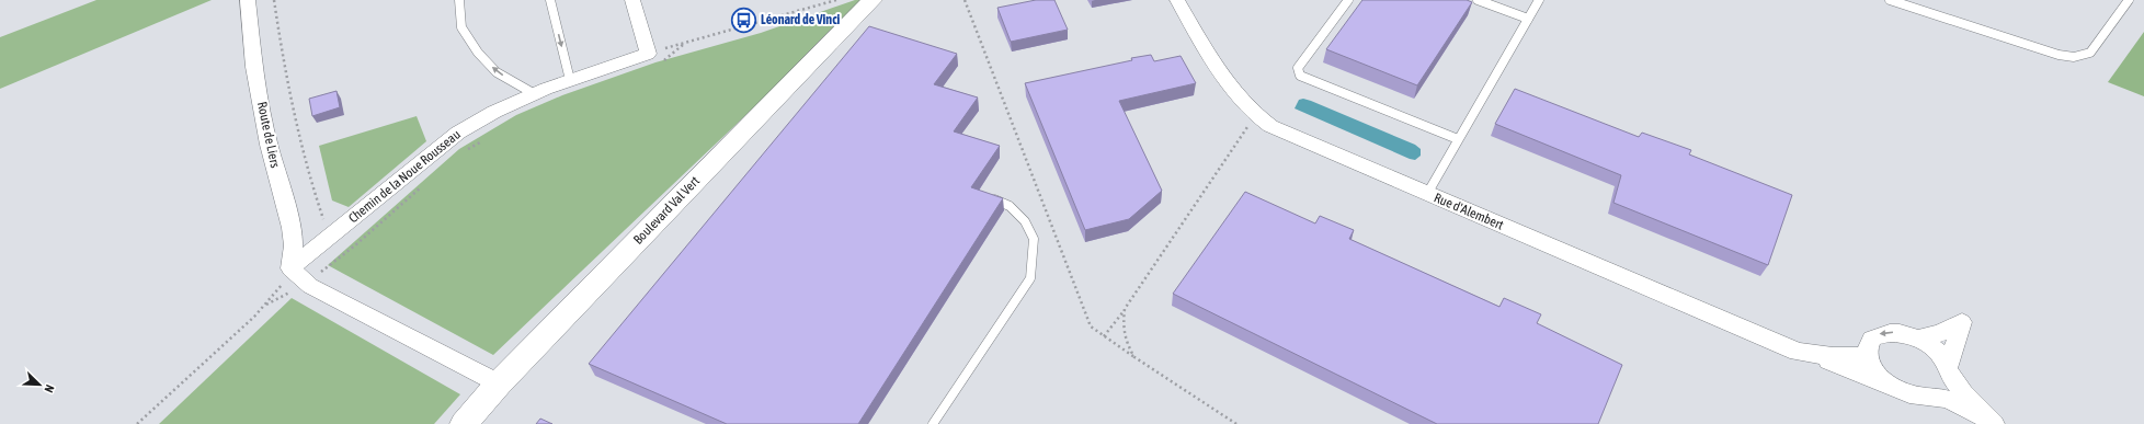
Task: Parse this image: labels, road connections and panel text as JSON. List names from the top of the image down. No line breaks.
{"streets":{"street":["Route de Liers","Chemin de la Noue Rousseau","Boulevard Val Vert","Rue d'Alembert"]},"crossings":[["Route de Liers","Chemin de la Noue Rousseau"]],"places":{"bus stop":["Léonard de Vinci"]},"north":"bottom right"}
